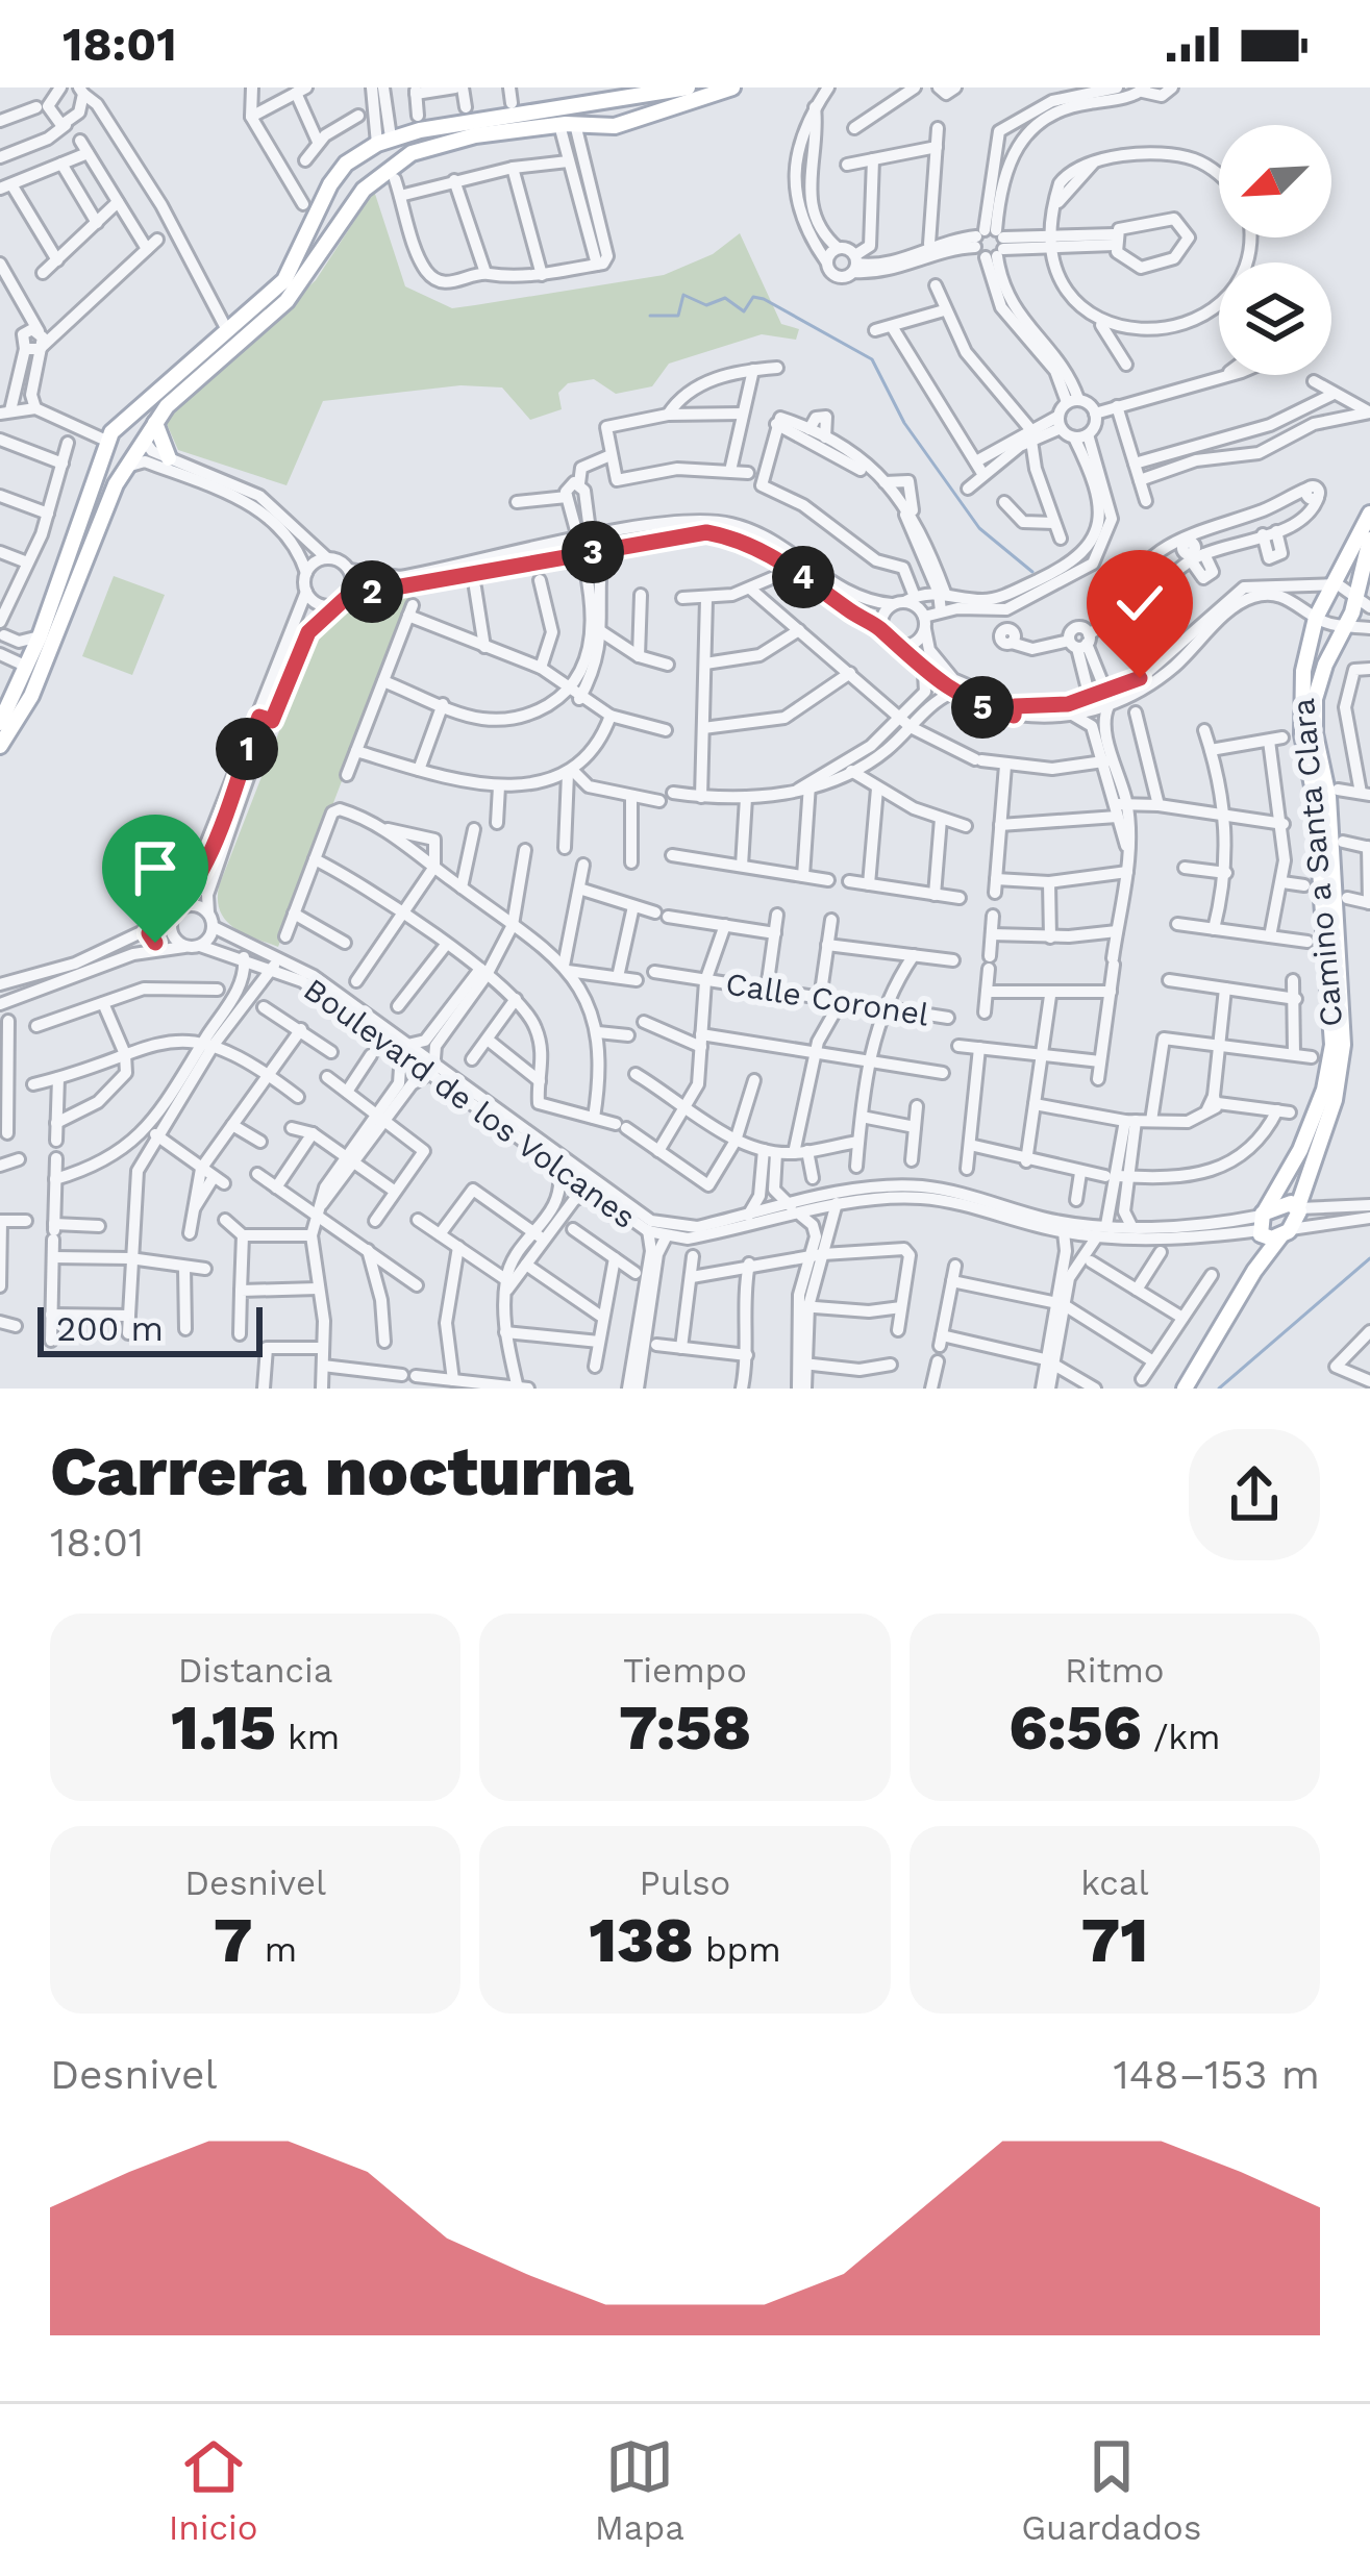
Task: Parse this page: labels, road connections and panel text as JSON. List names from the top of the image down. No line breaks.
{"streets":{"main road":["Camino a Santa Clara"],"street":["Calle Coronel","Boulevard de los Volcanes"]},"crossings":[["Camino a Santa Clara","Boulevard de los Volcanes"]],"scale_bar":"200 m","north":"bottom left","page":{"status":"18:01","pins":["3","4","2","5","1"],"scale":"200 m","heading":["Carrera nocturna","18:01"],"stats":[["Distancia","1.15 km"],["Tiempo","7:58"],["Ritmo","6:56 /km"],["Desnivel","7 m"],["Pulso","138 bpm"],["kcal","71"]],"chart":["Desnivel","148–153 m"],"tabs":["Inicio","Mapa","Guardados"]}}
